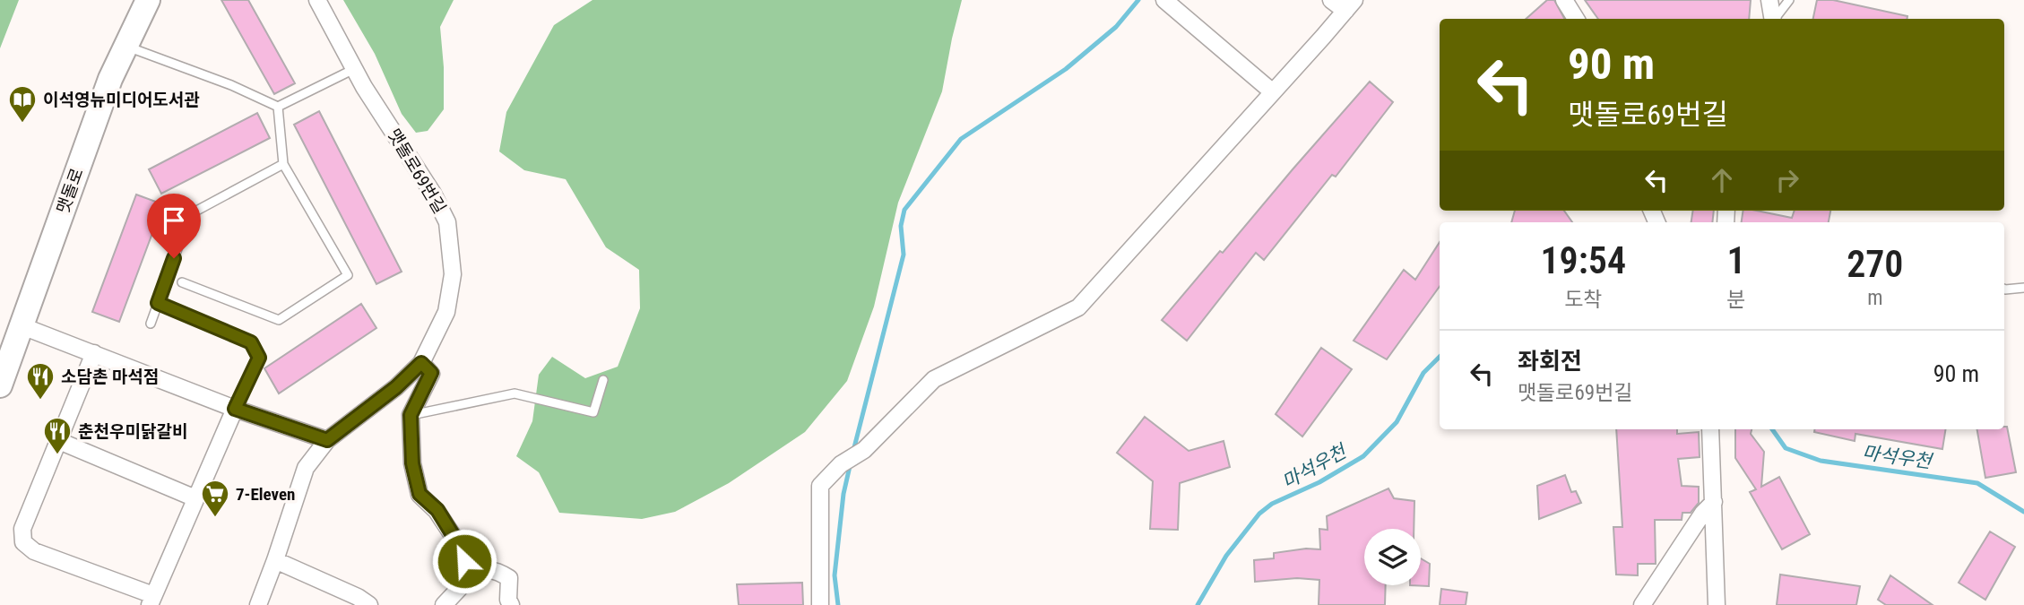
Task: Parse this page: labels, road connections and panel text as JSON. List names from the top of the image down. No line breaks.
{"streets":{"street":["맷돌로69번길","맷돌로"]},"water":["마석우천"],"places":{"library":["이석영뉴미디어도서관"],"restaurant":["소담촌 마석점","춘천우미닭갈비"],"supermarket":["7-Eleven"]},"page":{"turn":["90 m","맷돌로69번길"],"eta":["19:54","도착","1","분","270","m"],"list":[{"name":"좌회전","note":"맷돌로69번길","value":"90 m"}]}}
